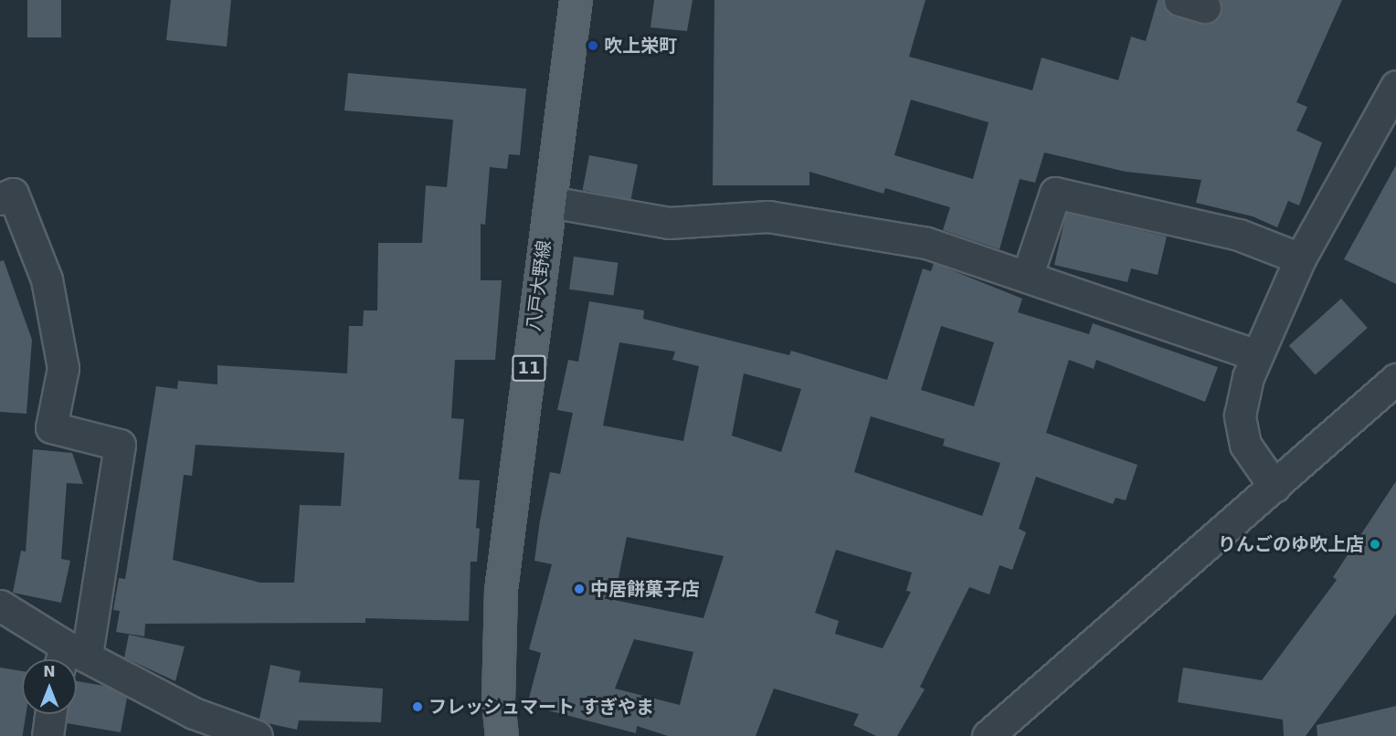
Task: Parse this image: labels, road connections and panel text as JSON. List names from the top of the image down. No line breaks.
{"streets":{"main road":["八戸大野線","11"]},"places":["吹上栄町","りんごのゆ吹上店","中居餅菓子店","フレッシュマート すぎやま"],"north":"top"}
